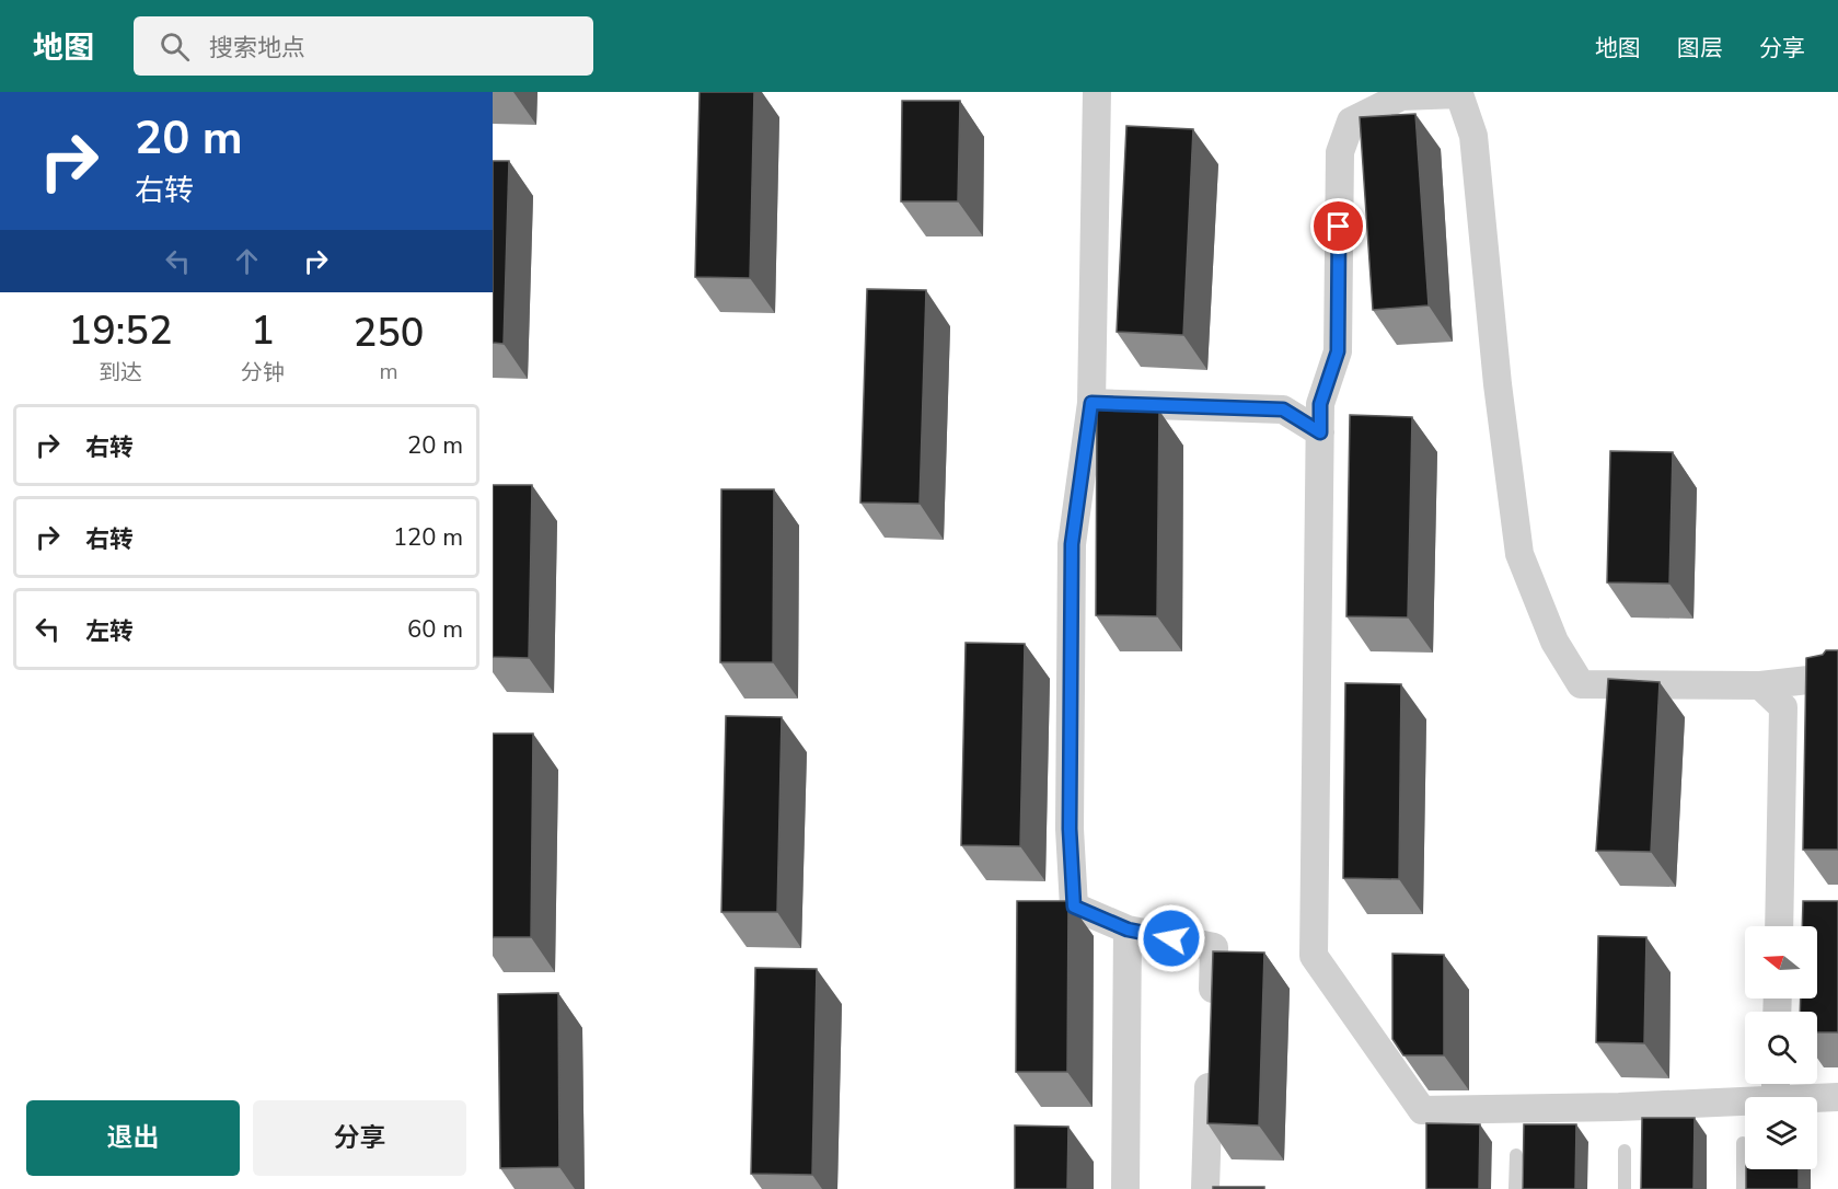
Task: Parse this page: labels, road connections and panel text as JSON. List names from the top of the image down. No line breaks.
{"north":"left","page":{"header":"地图","search":"搜索地点","nav":["地图","图层","分享"],"turn":["20 m","右转"],"eta":["19:52","到达","1","分钟","250","m"],"list":[{"name":"右转","value":"20 m"},{"name":"右转","value":"120 m"},{"name":"左转","value":"60 m"}],"buttons":["退出","分享"]}}
